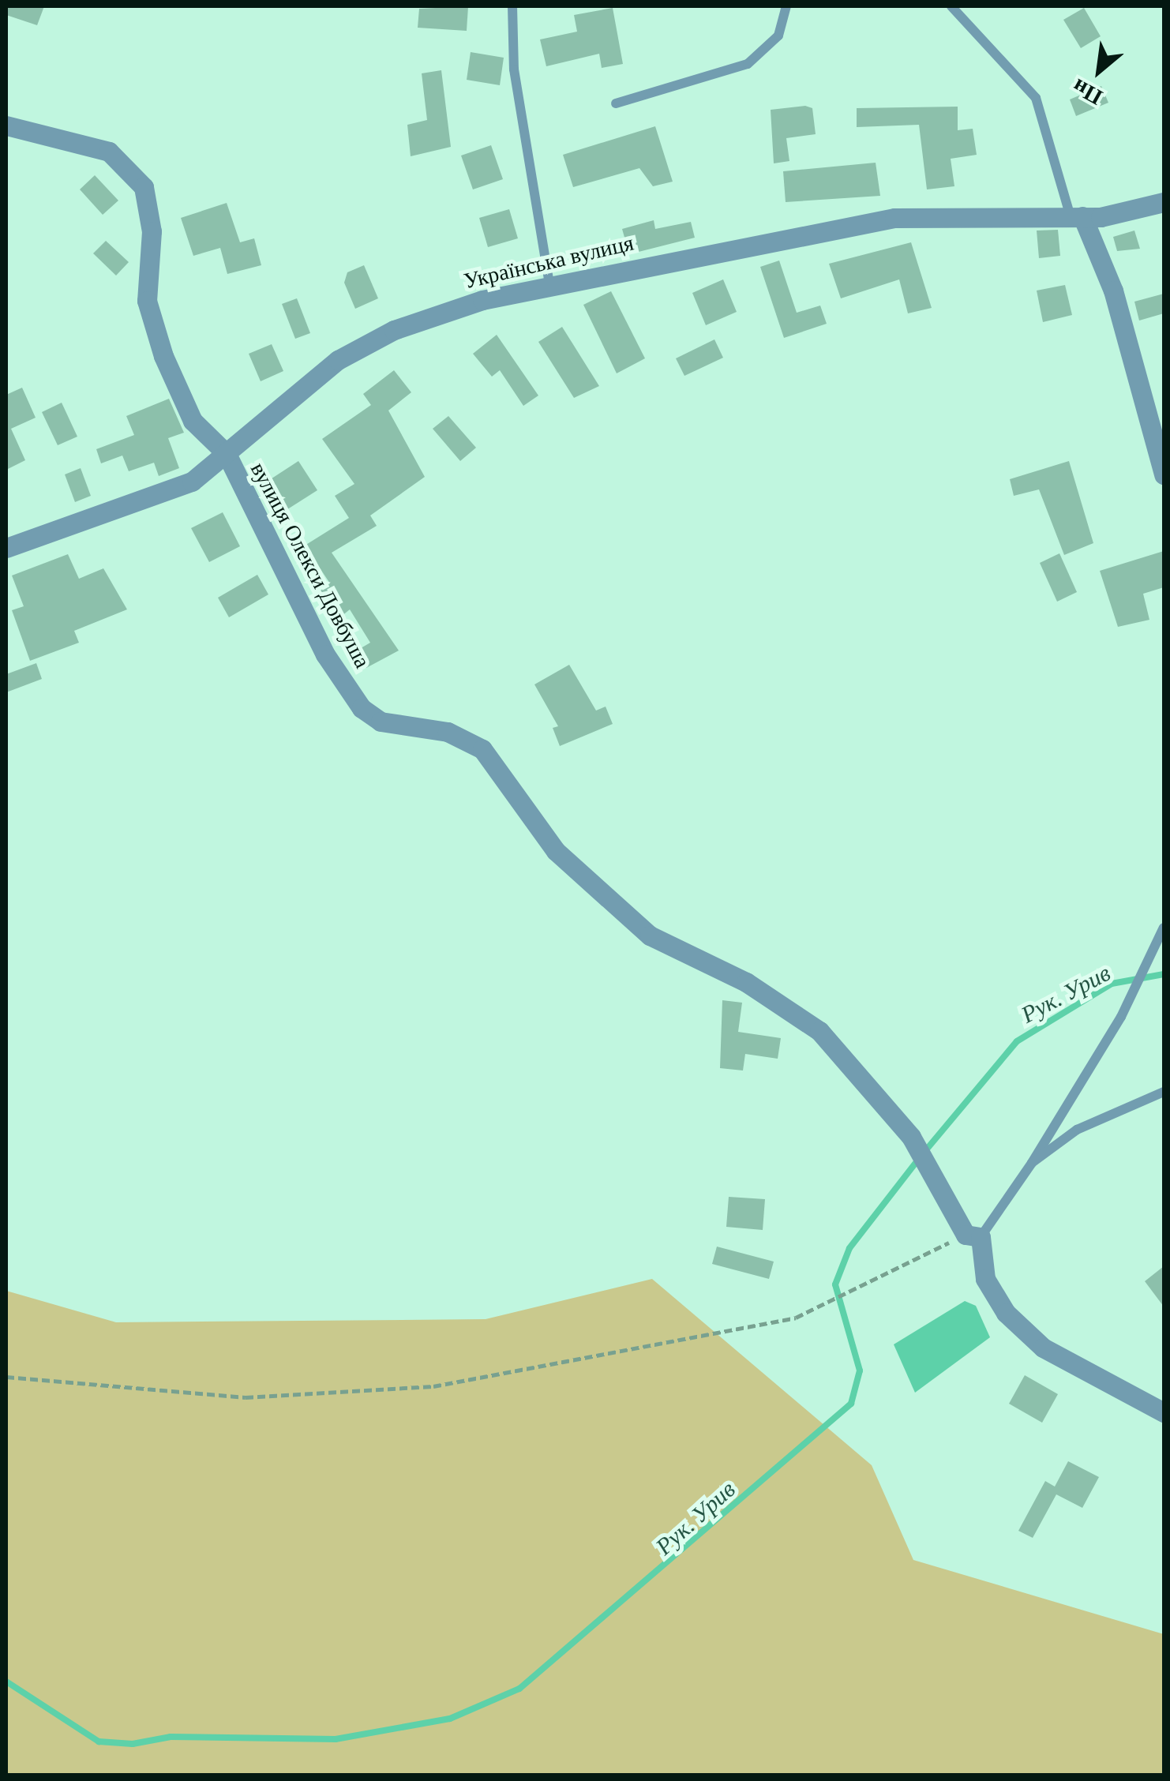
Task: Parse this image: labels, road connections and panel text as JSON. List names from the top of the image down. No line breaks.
{"streets":{"street":["Українська вулиця","вулиця Олекси Довбуша"]},"crossings":[["Українська вулиця","вулиця Олекси Довбуша"]],"water":["Рук. Урив"],"north":"bottom left"}
